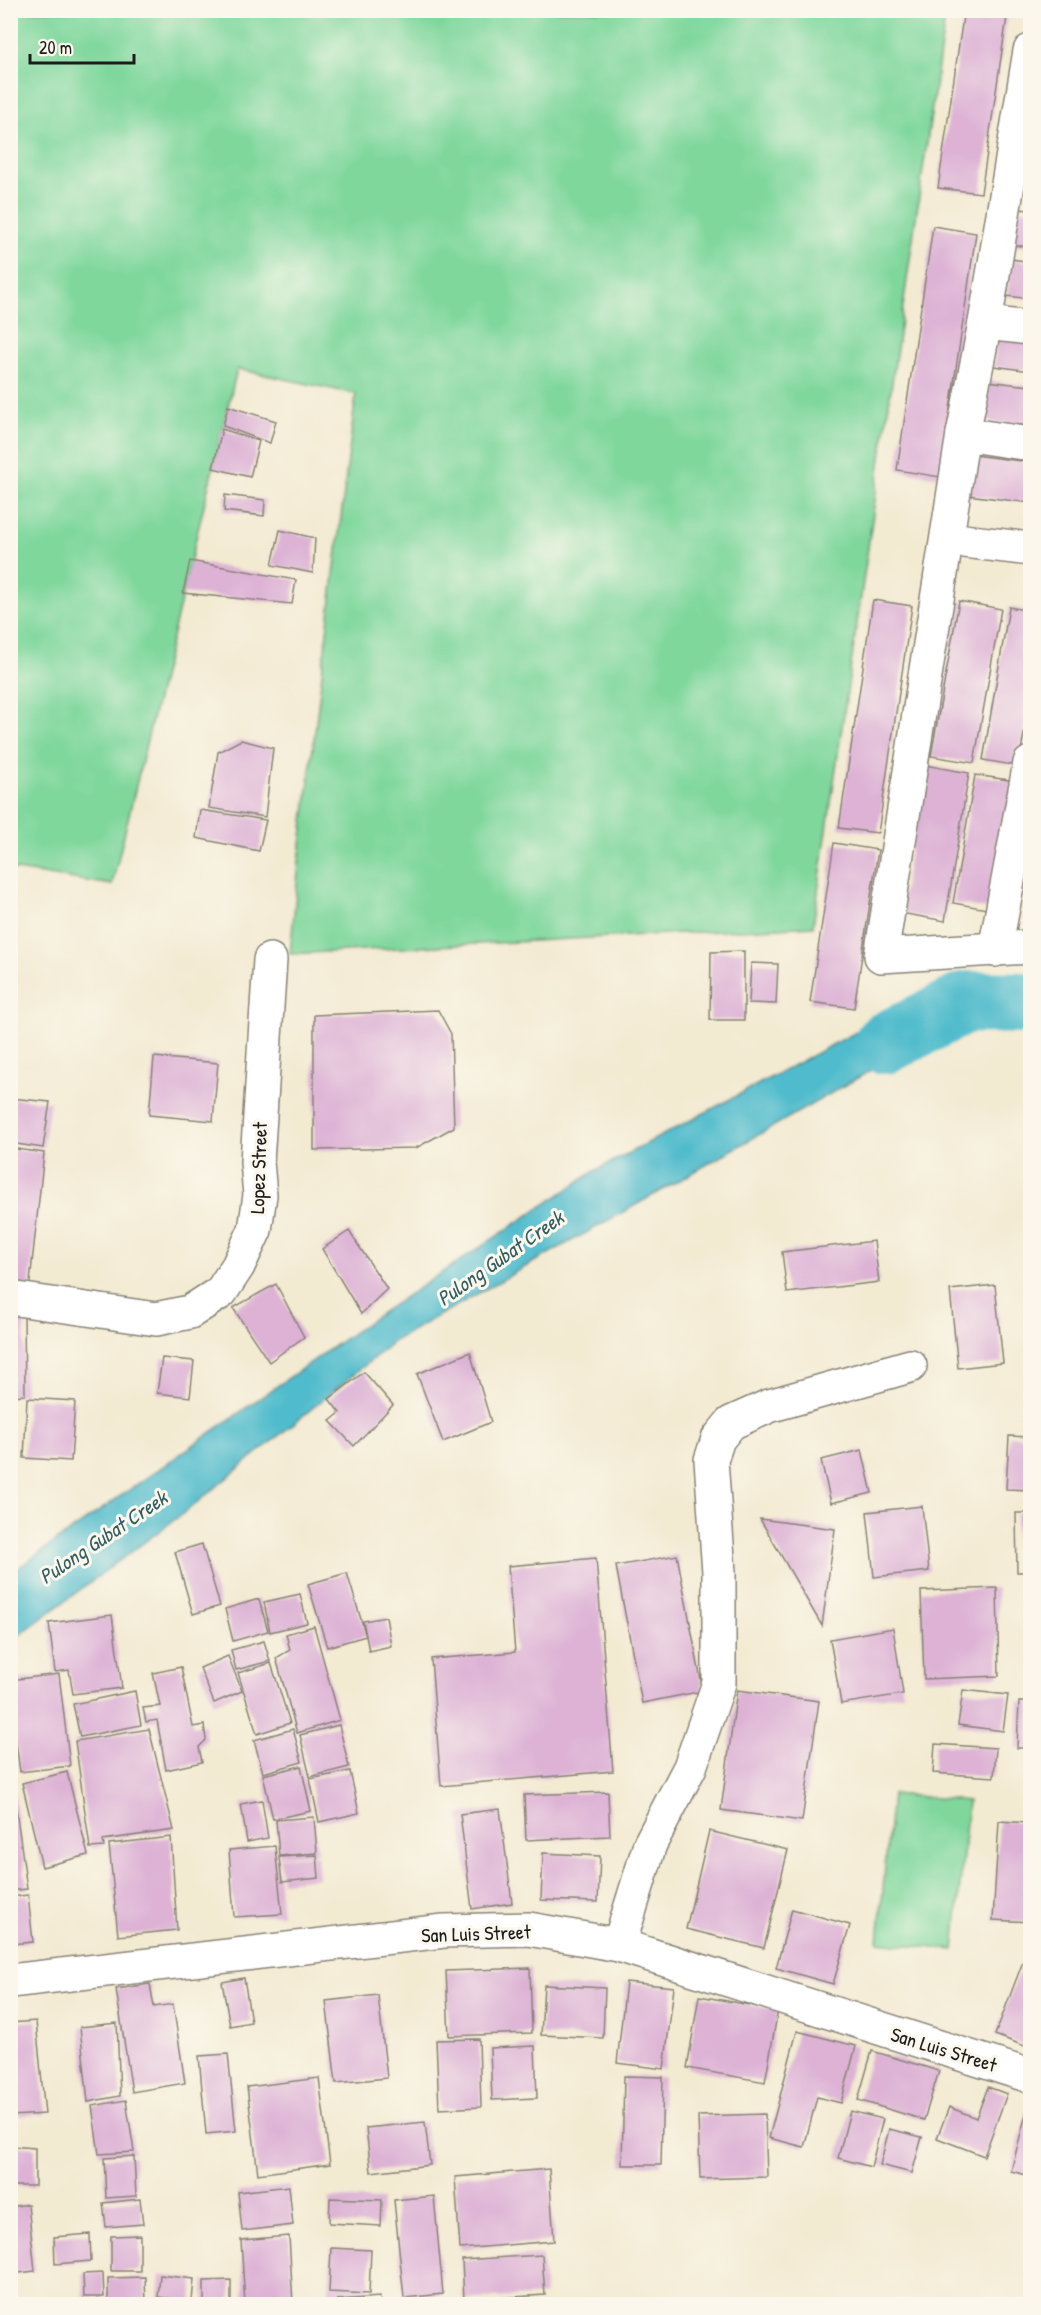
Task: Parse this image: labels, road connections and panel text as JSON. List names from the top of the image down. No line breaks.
{"streets":{"street":["Lopez Street","San Luis Street"]},"water":["Pulong Gubat Creek"],"scale_bar":"20 m"}
